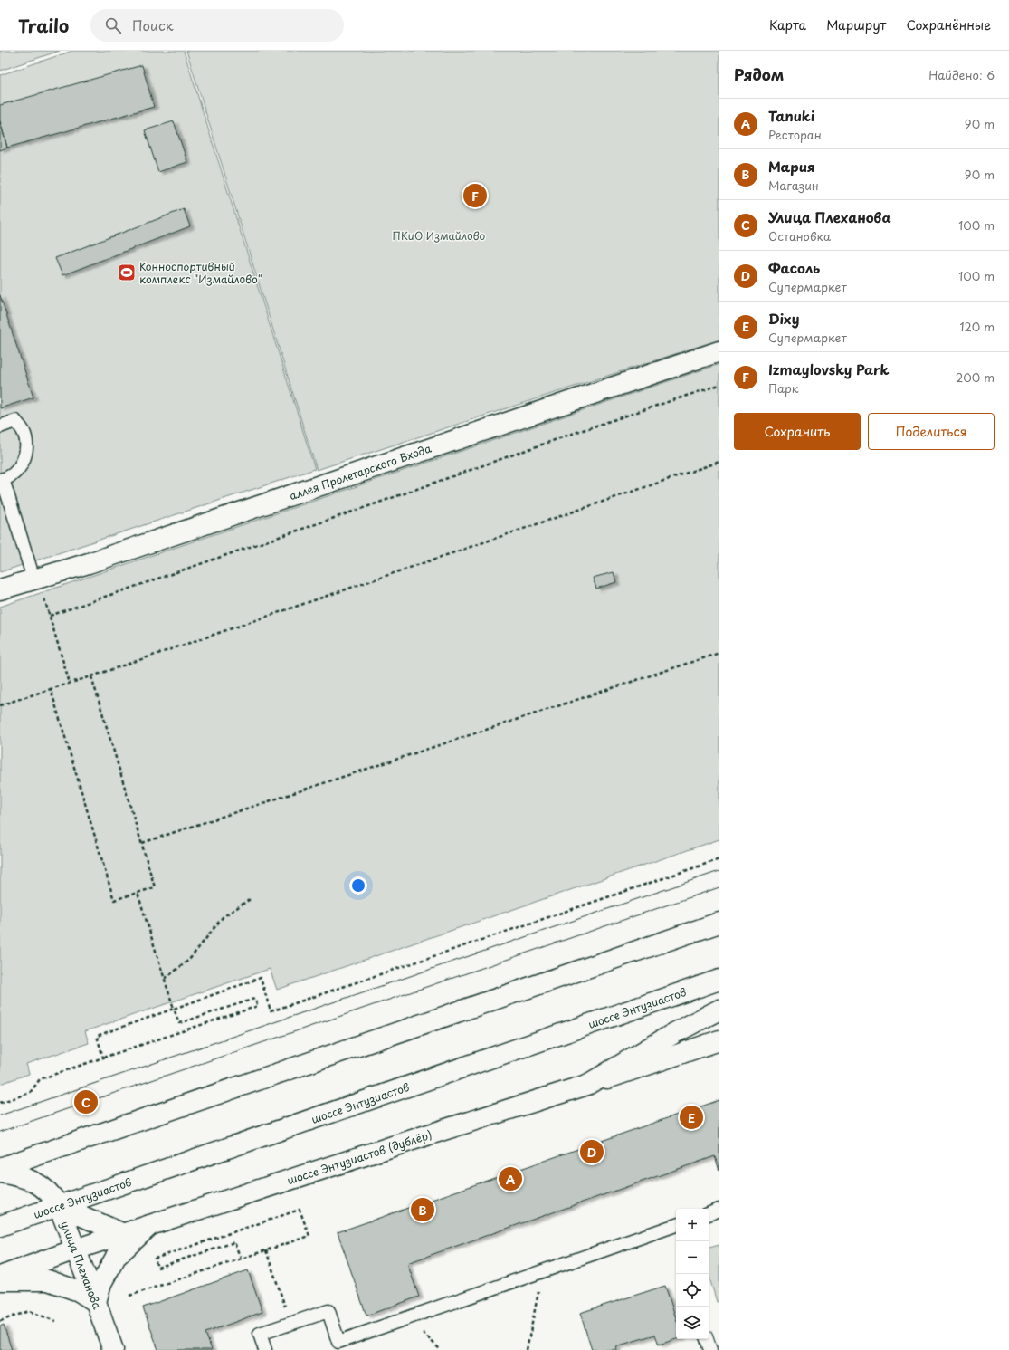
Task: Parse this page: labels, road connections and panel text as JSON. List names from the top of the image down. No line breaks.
{"streets":{"main road":["аллея Пролетарского Входа","шоссе Энтузиастов","шоссе Энтузиастов (дублёр)","улица Плеханова"]},"crossings":[["шоссе Энтузиастов","улица Плеханова"],["шоссе Энтузиастов (дублёр)","улица Плеханова"]],"parks":["ПКиО Измайлово"],"places":{"sports":["Конноспортивный комплекс \"Измайлово\""]},"page":{"header":"Trailo","search":"Поиск","nav":["Карта","Маршрут","Сохранённые"],"heading":["Рядом","Найдено: 6"],"list":[{"mark":"A","name":"Tanuki","note":"Ресторан","value":"90 m"},{"mark":"B","name":"Мария","note":"Магазин","value":"90 m"},{"mark":"C","name":"Улица Плеханова","note":"Остановка","value":"100 m"},{"mark":"D","name":"Фасоль","note":"Супермаркет","value":"100 m"},{"mark":"E","name":"Dixy","note":"Супермаркет","value":"120 m"},{"mark":"F","name":"Izmaylovsky Park","note":"Парк","value":"200 m"}],"pins":["F","C","E","D","A","B"],"buttons":["Сохранить","Поделиться"],"map_buttons":["+","−"]}}
